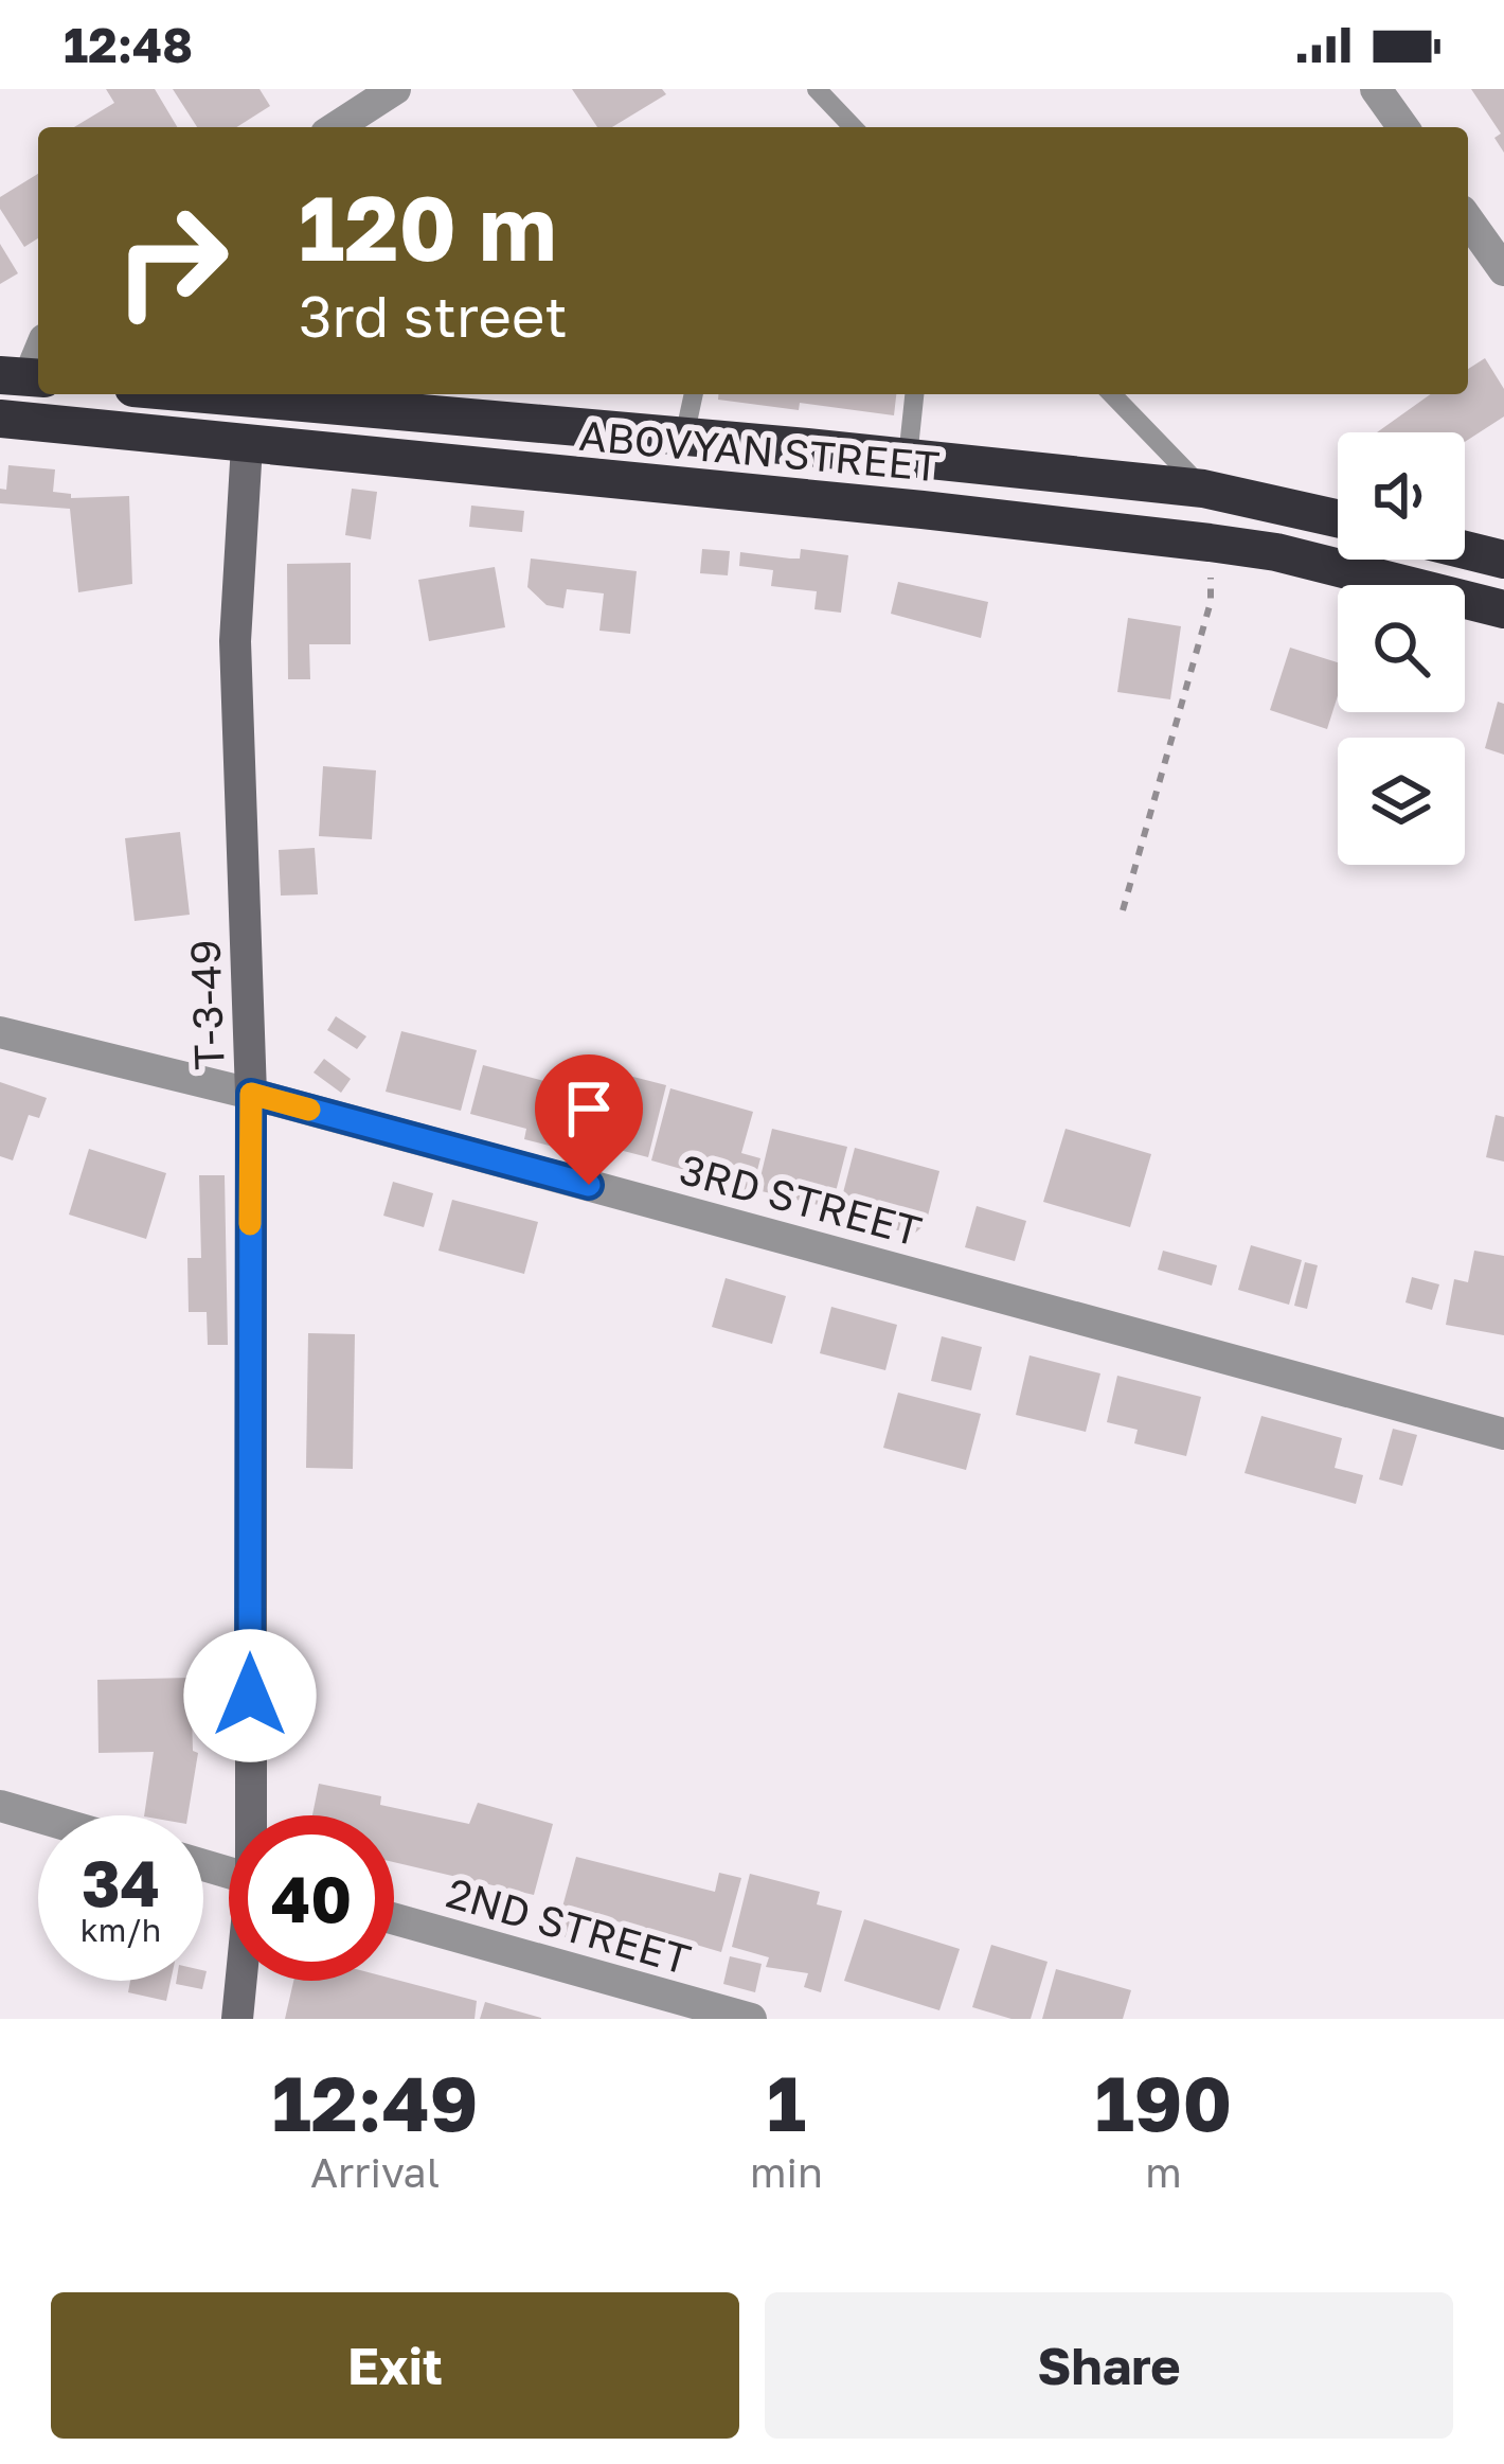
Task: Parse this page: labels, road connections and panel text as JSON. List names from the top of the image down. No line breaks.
{"streets":{"highway":["ABOVYAN STREET"],"street":["T-3-49","3RD STREET","2ND STREET"]},"crossings":[["ABOVYAN STREET","T-3-49"],["T-3-49","3RD STREET"]],"page":{"status":"12:48","turn":["120 m","3rd street"],"speed":"34 km/h","limit":"40","eta":["12:49","Arrival","1","min","190","m"],"buttons":["Exit","Share"]}}
